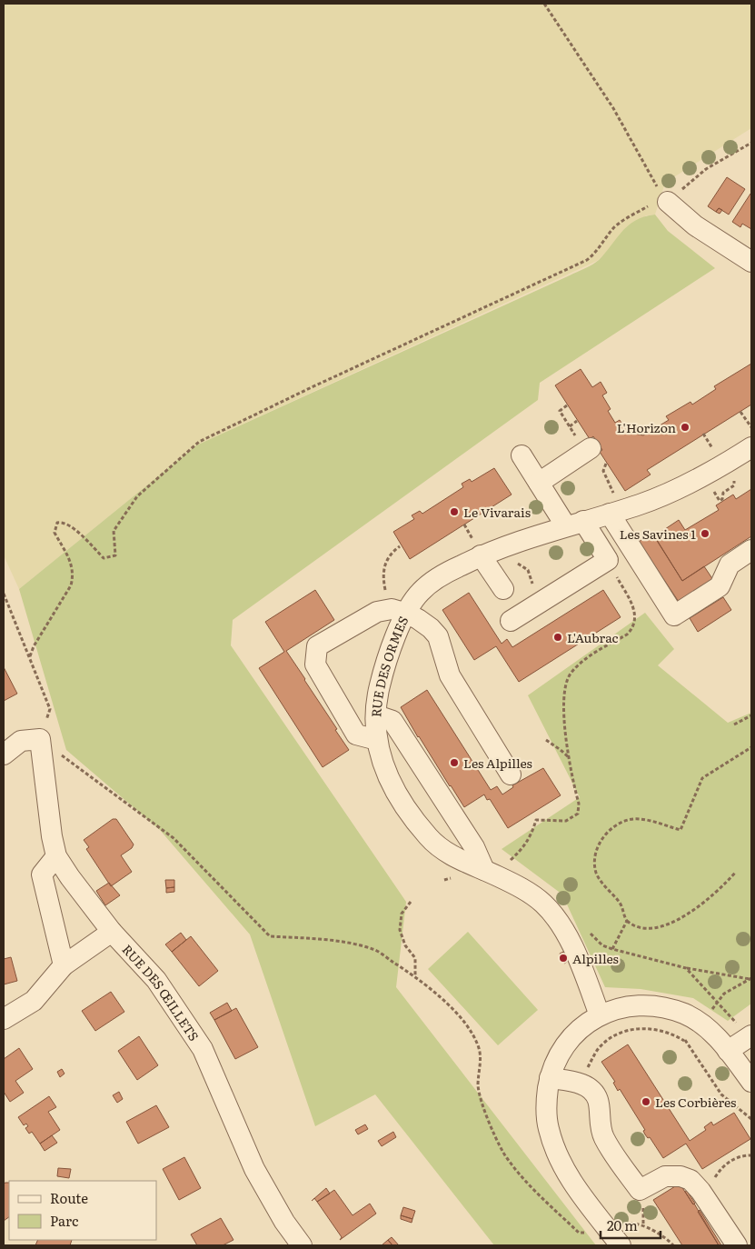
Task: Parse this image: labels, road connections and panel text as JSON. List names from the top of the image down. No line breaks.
{"streets":{"street":["RUE DES ORMES","RUE DES ŒILLETS"]},"places":["L'Horizon","Le Vivarais","Les Savines 1","L'Aubrac","Les Alpilles","Alpilles","Les Corbières"],"legend":["Route","Parc"],"scale_bar":"20 m"}
